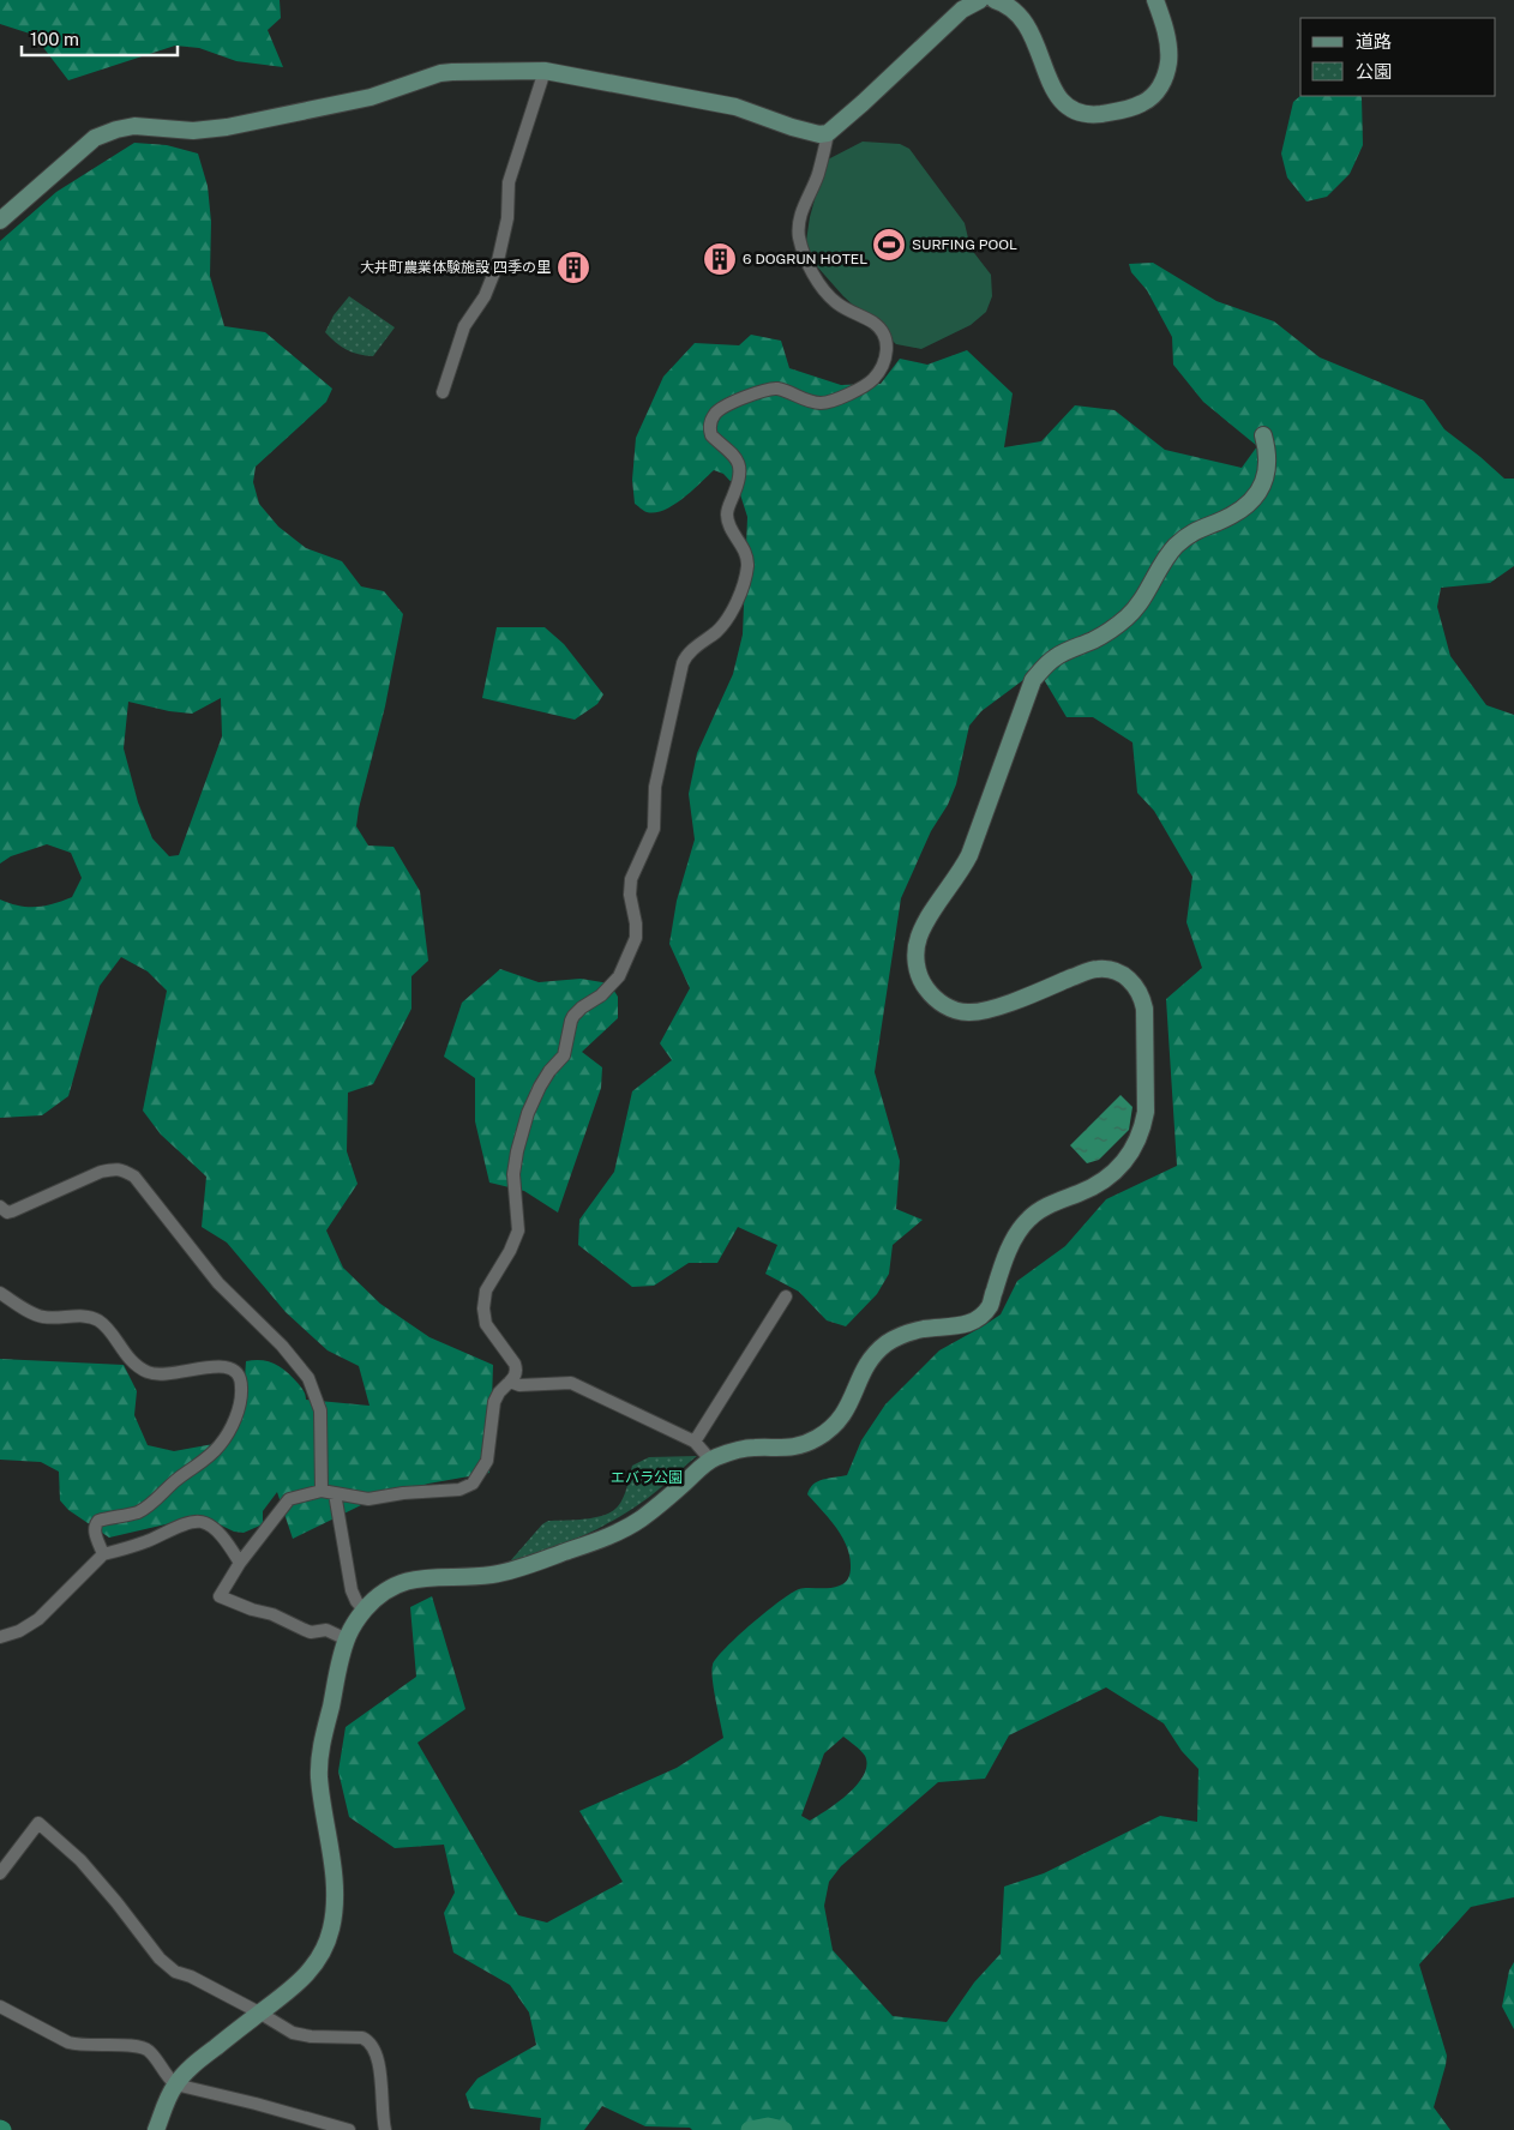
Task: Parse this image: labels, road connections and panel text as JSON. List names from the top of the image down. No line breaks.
{"parks":["エバラ公園"],"places":{"sports":["SURFING POOL"],"building":["6 DOGRUN HOTEL","大井町農業体験施設 四季の里"]},"legend":["道路","公園"],"scale_bar":"100 m"}
